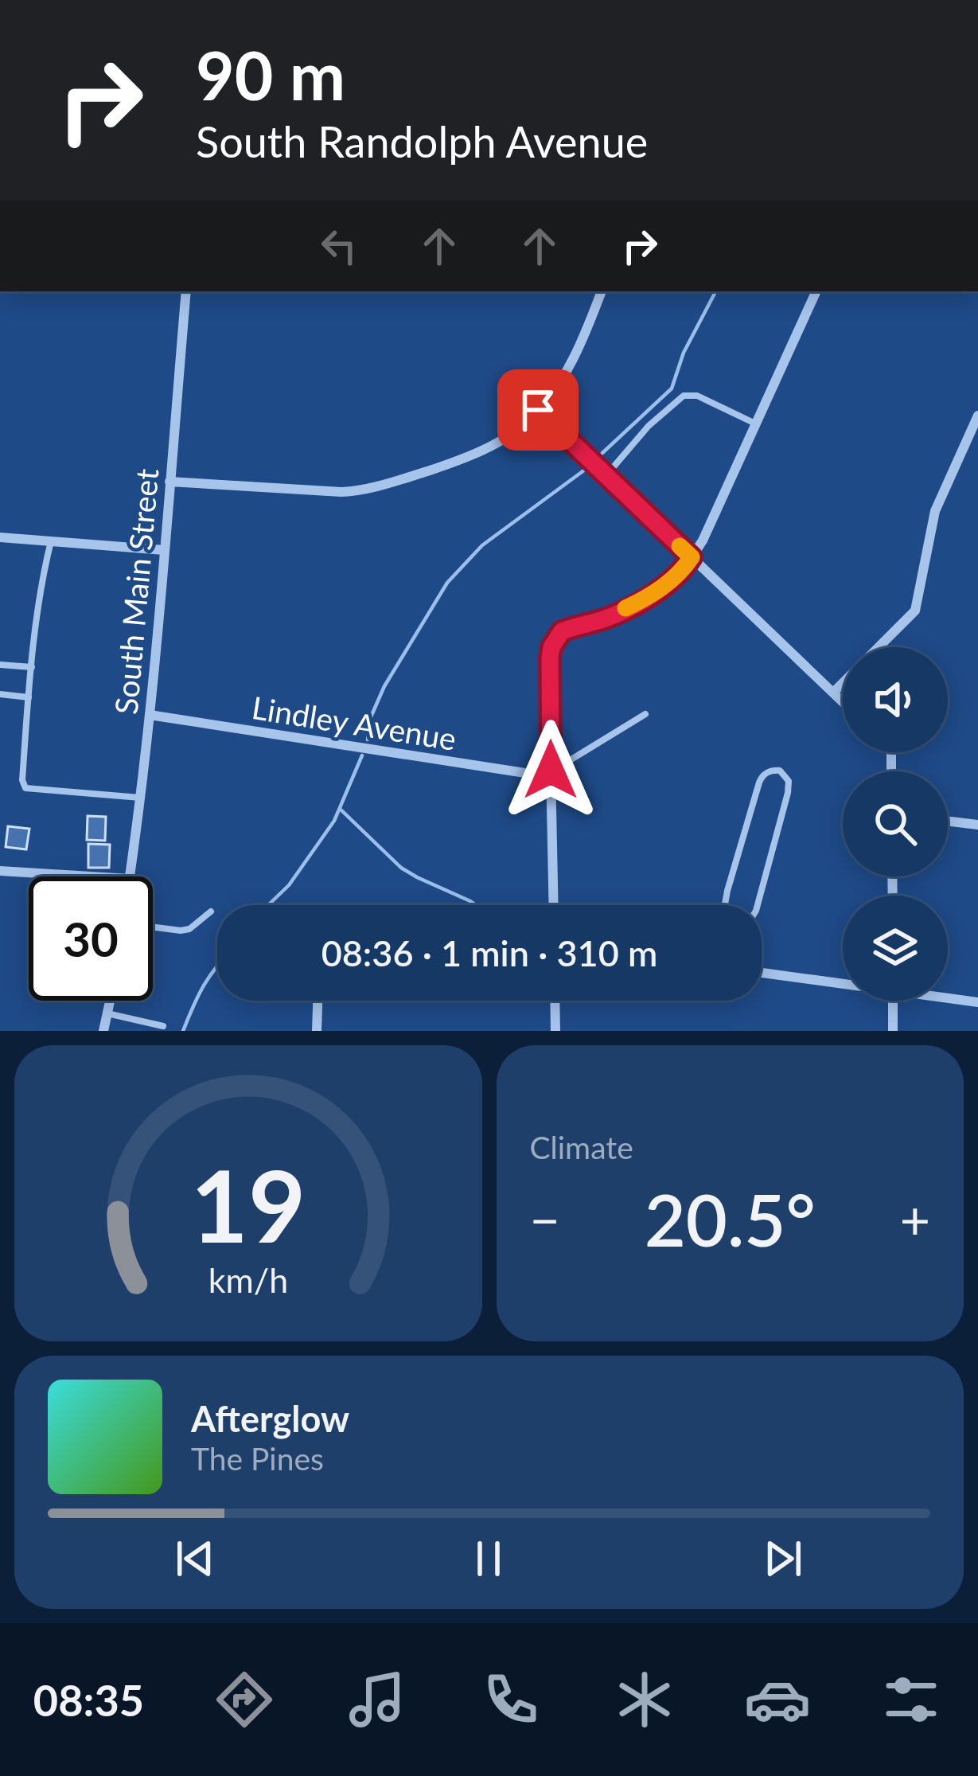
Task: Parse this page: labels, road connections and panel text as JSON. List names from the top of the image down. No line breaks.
{"streets":{"street":["South Main Street","Lindley Avenue"]},"crossings":[["South Main Street","Lindley Avenue"]],"page":{"turn":["90 m","South Randolph Avenue"],"limit":"30","trip":"08:36 · 1 min · 310 m","tile":"Climate","heat":["−","20.5°","+"],"song":["Afterglow","The Pines"],"tabs":"08:35","gauge":["19","km/h"]}}
